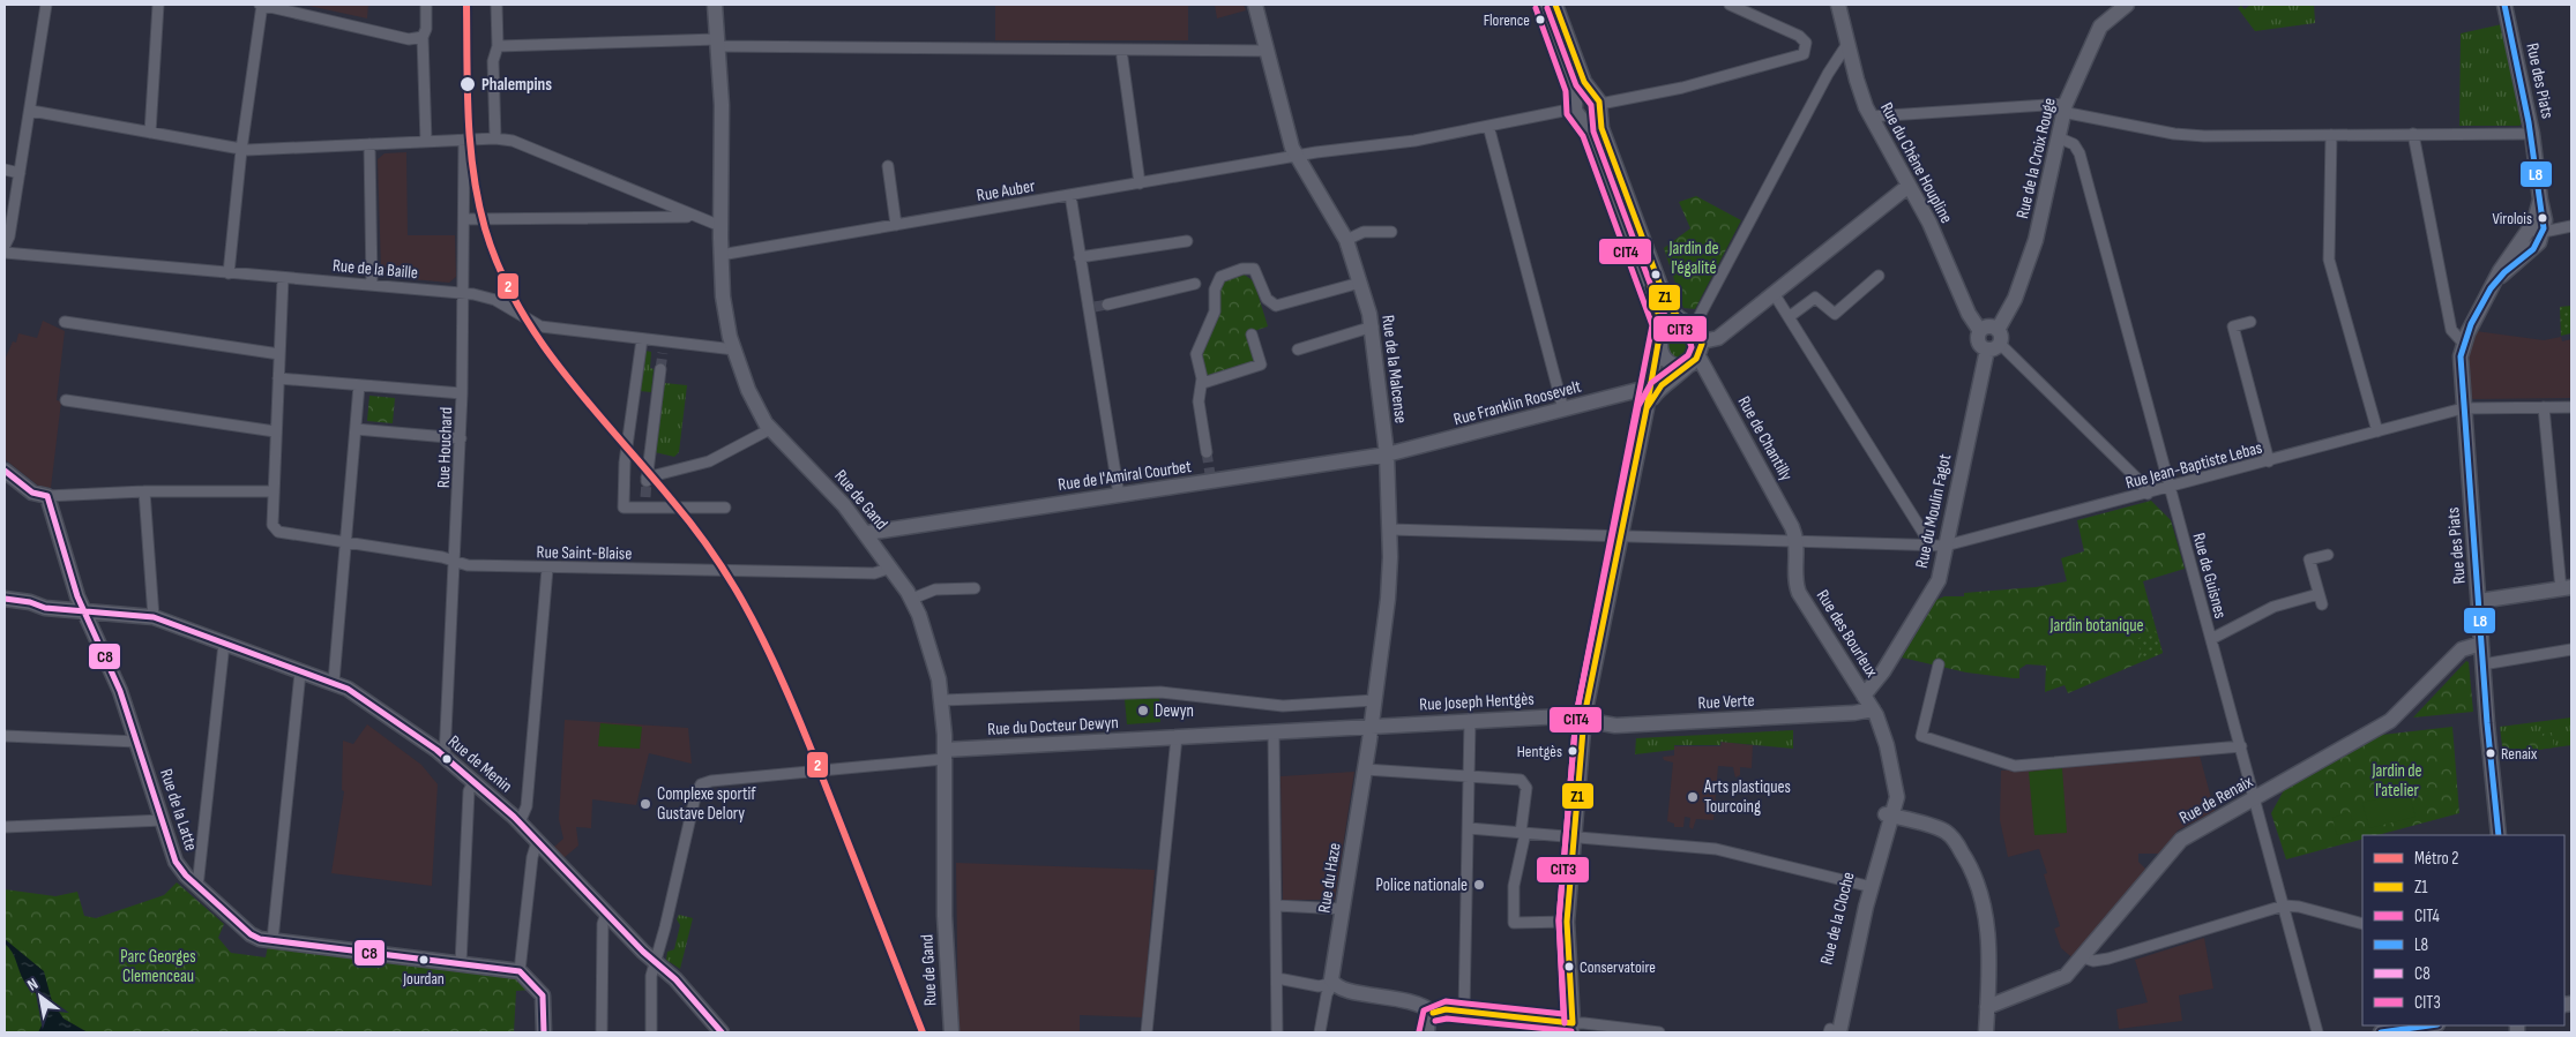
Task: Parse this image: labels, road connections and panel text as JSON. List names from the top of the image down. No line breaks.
{"streets":{"street":["Rue des Piats","Rue de la Croix Rouge","Rue du Chêne Houpline","Rue Auber","Rue de la Baille","Rue de la Malcense","Rue Franklin Roosevelt","Rue de Chantilly","Rue Houchard","Rue Jean-Baptiste Lebas","Rue de l'Amiral Courbet","Rue de Gand","Rue du Moulin Fagot","Rue Saint-Blaise","Rue de Guisnes","Rue des Bourleux","Rue Joseph Hentgès","Rue Verte","Rue du Docteur Dewyn","Rue de Menin","Rue de Renaix","Rue de la Latte","Rue du Haze","Rue de la Cloche"]},"crossings":[["Rue des Piats","Rue Jean-Baptiste Lebas"],["Rue des Piats","Rue de Renaix"],["Rue de la Croix Rouge","Rue du Chêne Houpline"],["Rue de la Croix Rouge","Rue du Moulin Fagot"],["Rue de la Croix Rouge","Rue de Guisnes"],["Rue du Chêne Houpline","Rue du Moulin Fagot"],["Rue Auber","Rue de la Malcense"],["Rue Auber","Rue de Gand"],["Rue de la Baille","Rue Houchard"],["Rue de la Baille","Rue de Gand"],["Rue de la Malcense","Rue Franklin Roosevelt"],["Rue de la Malcense","Rue Jean-Baptiste Lebas"],["Rue de la Malcense","Rue de l'Amiral Courbet"],["Rue de la Malcense","Rue Joseph Hentgès"],["Rue de la Malcense","Rue du Docteur Dewyn"],["Rue de la Malcense","Rue du Haze"],["Rue Franklin Roosevelt","Rue de l'Amiral Courbet"],["Rue de Chantilly","Rue Jean-Baptiste Lebas"],["Rue de Chantilly","Rue des Bourleux"],["Rue Houchard","Rue Saint-Blaise"],["Rue Houchard","Rue de Menin"],["Rue Jean-Baptiste Lebas","Rue du Moulin Fagot"],["Rue Jean-Baptiste Lebas","Rue de Guisnes"],["Rue Jean-Baptiste Lebas","Rue des Bourleux"],["Rue de l'Amiral Courbet","Rue de Gand"],["Rue de Gand","Rue Saint-Blaise"],["Rue de Gand","Rue du Docteur Dewyn"],["Rue du Moulin Fagot","Rue des Bourleux"],["Rue de Guisnes","Rue de Renaix"],["Rue des Bourleux","Rue Verte"],["Rue Joseph Hentgès","Rue Verte"],["Rue Joseph Hentgès","Rue du Docteur Dewyn"],["Rue Joseph Hentgès","Rue du Haze"],["Rue du Docteur Dewyn","Rue du Haze"],["Rue de Menin","Rue de la Latte"]],"parks":["Jardin de l'égalité","Jardin botanique","Jardin de l'atelier","Parc Georges Clemenceau"],"places":["Florence","Phalempins","Virolois","Dewyn","Hentgès","Renaix","Arts plastiques Tourcoing","Complexe sportif Gustave Delory","Police nationale","Jourdan","Conservatoire"],"lines":["metro line 2","transit line Z1","transit line L8","transit line CIT4","transit line CIT3","transit line C8"],"legend":["Métro 2","Z1","CIT4","L8","C8","CIT3"],"north":"top left"}
